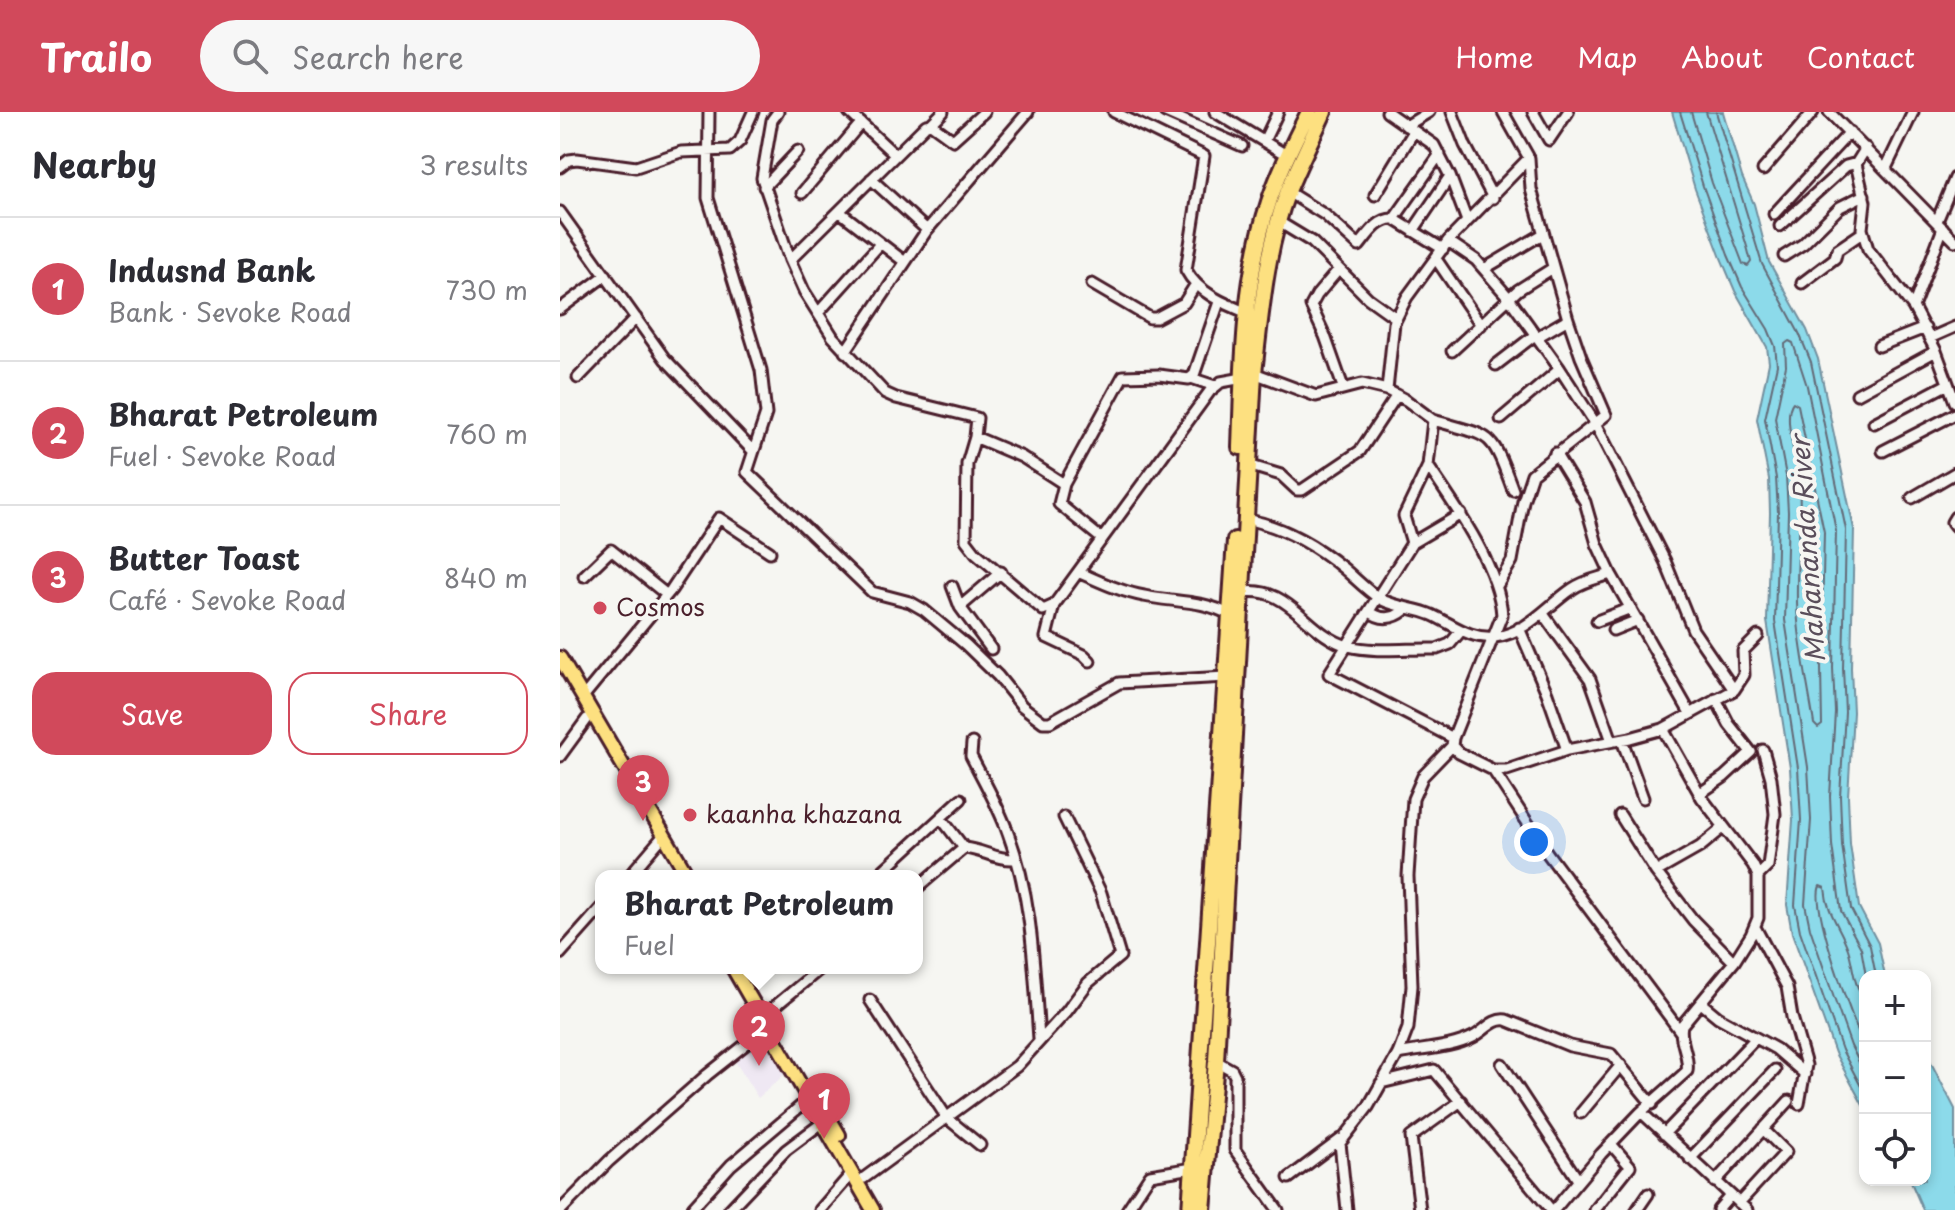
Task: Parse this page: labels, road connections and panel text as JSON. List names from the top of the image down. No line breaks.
{"water":["Mahananda River"],"places":["Cosmos","kaanha khazana"],"page":{"header":"Trailo","search":"Search here","nav":["Home","Map","About","Contact"],"heading":["Nearby","3 results"],"list":[{"mark":"1","name":"Indusnd Bank","note":"Bank · Sevoke Road","value":"730 m"},{"mark":"2","name":"Bharat Petroleum","note":"Fuel · Sevoke Road","value":"760 m"},{"mark":"3","name":"Butter Toast","note":"Café · Sevoke Road","value":"840 m"}],"buttons":["Save","Share"],"pins":["3","2","1"],"popup":["Bharat Petroleum","Fuel"],"map_buttons":["+","−"]}}
